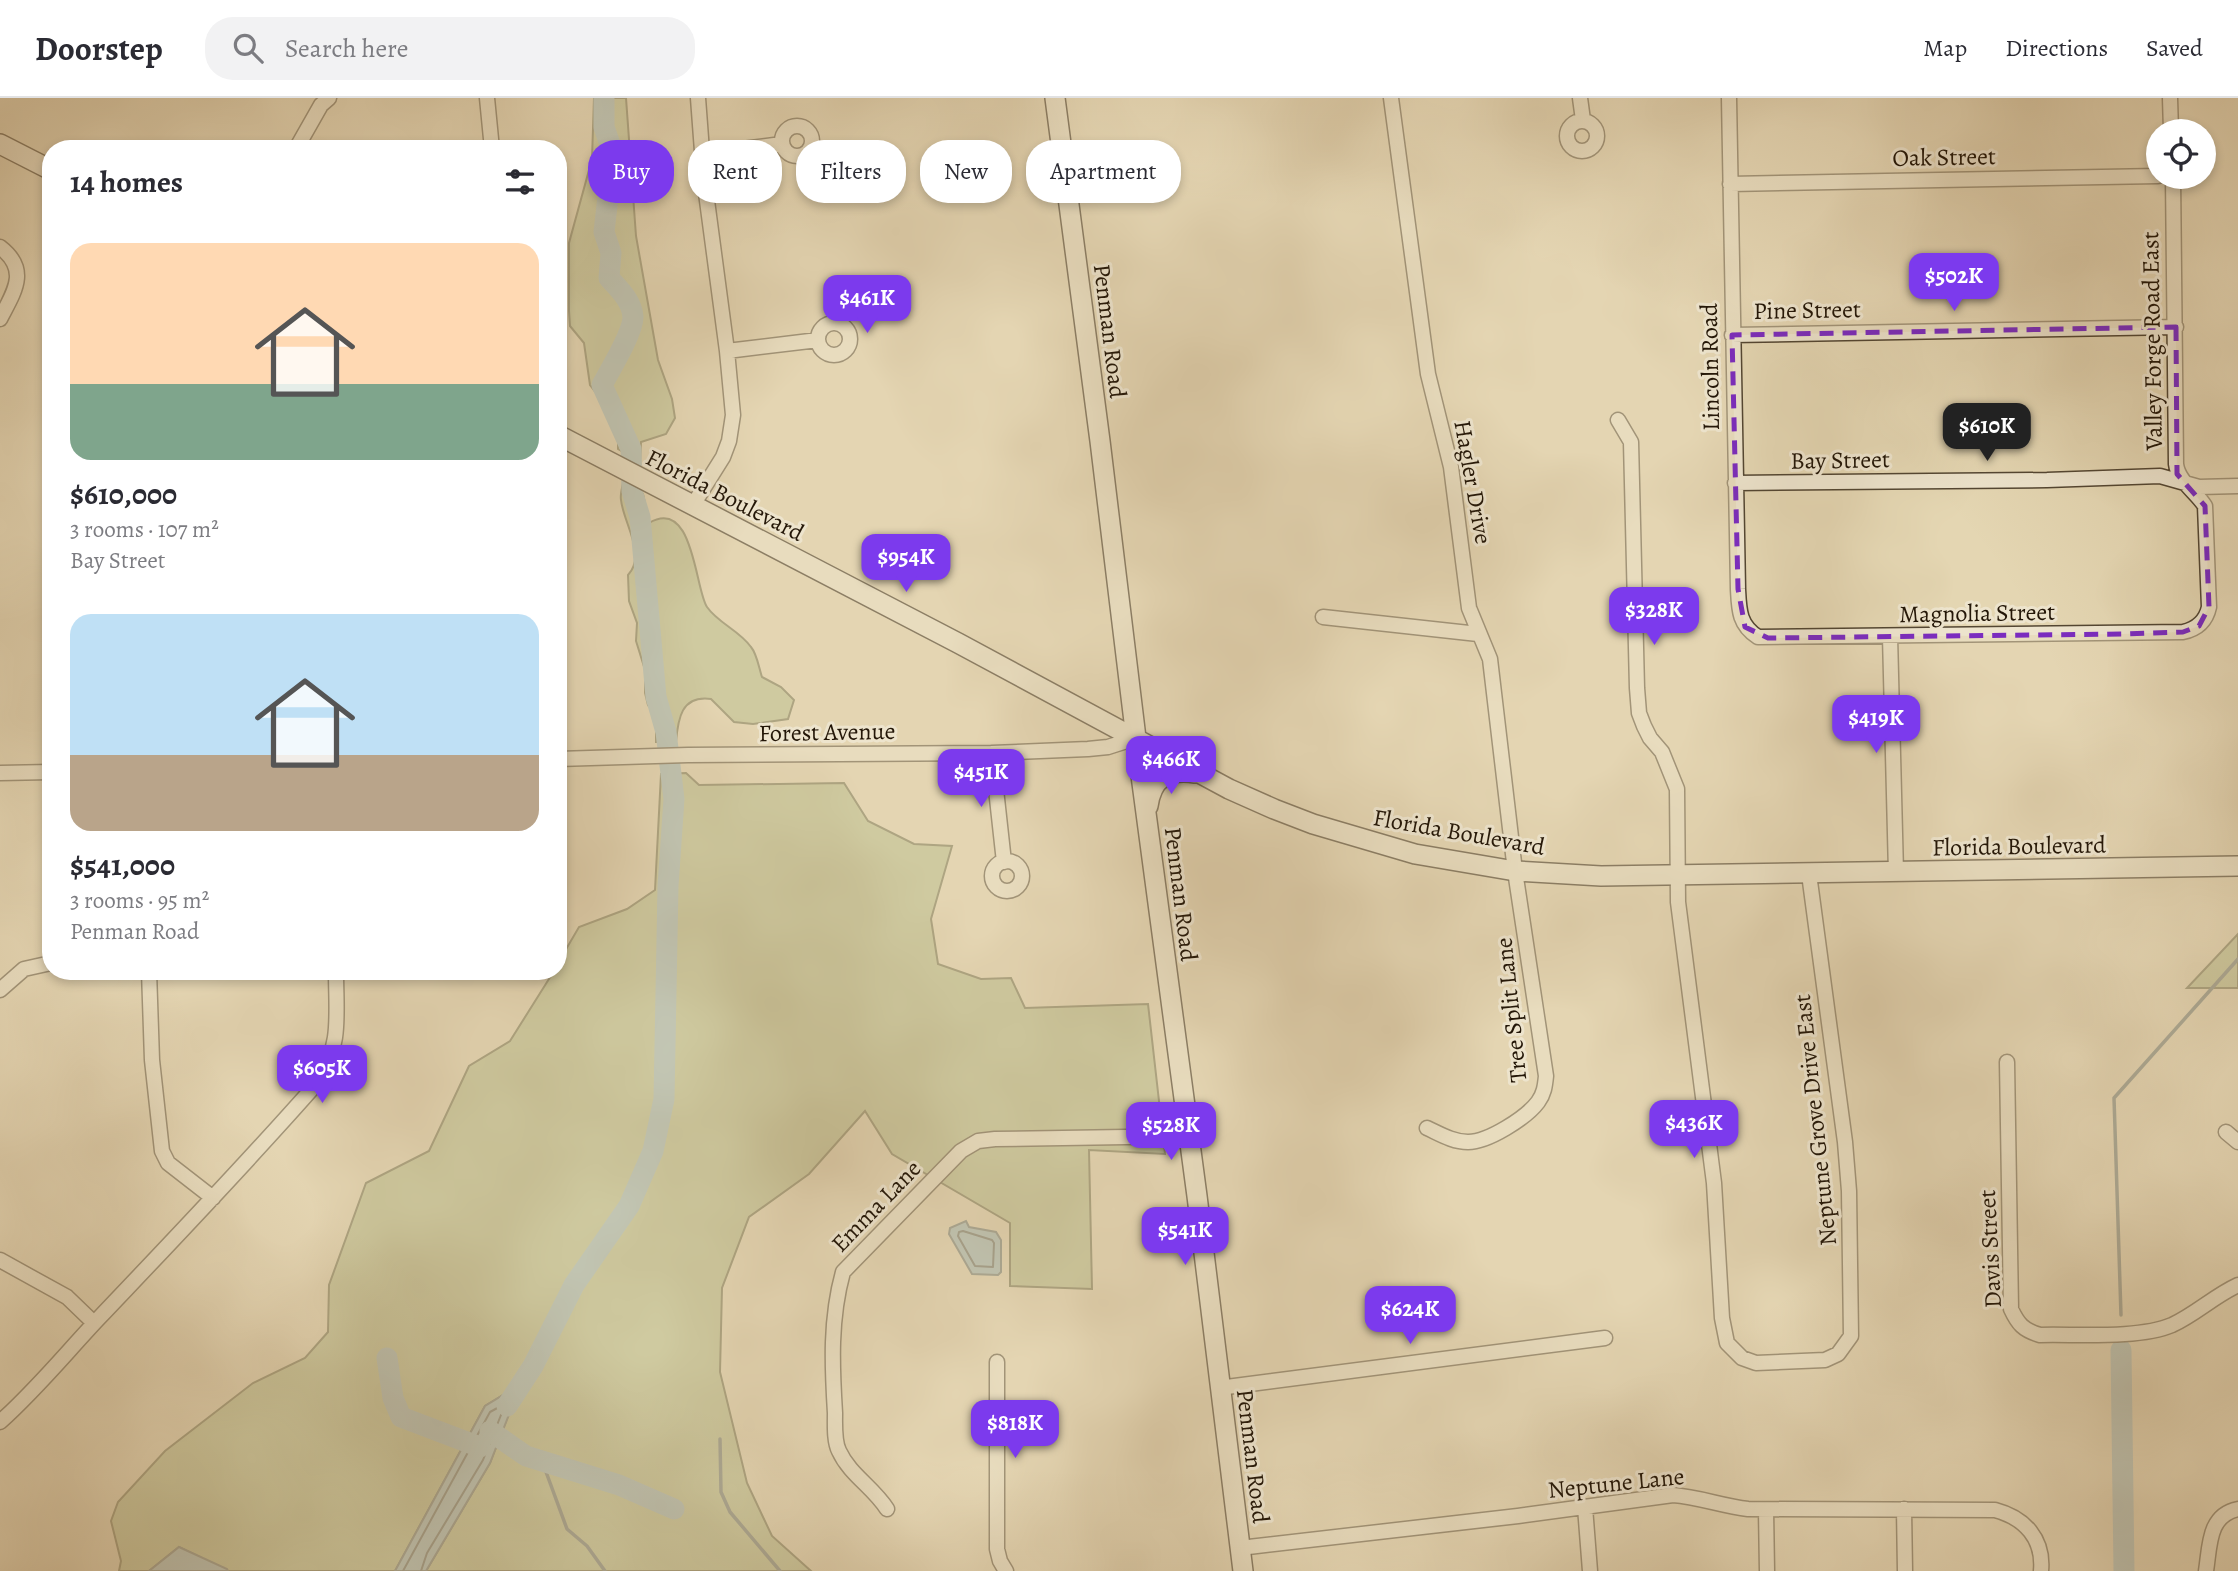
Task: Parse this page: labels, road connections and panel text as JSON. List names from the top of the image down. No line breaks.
{"streets":{"street":["Oak Street","Pine Street","Penman Road","Valley Forge Road East","Lincoln Road","Bay Street","Hagler Drive","Florida Boulevard","Magnolia Street","Forest Avenue","Tree Split Lane","Neptune Grove Drive East","Emma Lane","Davis Street","Neptune Lane"]},"crossings":[["Oak Street","Lincoln Road"],["Pine Street","Valley Forge Road East"],["Pine Street","Lincoln Road"],["Penman Road","Florida Boulevard"],["Penman Road","Forest Avenue"],["Penman Road","Emma Lane"],["Penman Road","Neptune Lane"],["Valley Forge Road East","Bay Street"],["Valley Forge Road East","Magnolia Street"],["Lincoln Road","Bay Street"],["Lincoln Road","Magnolia Street"],["Hagler Drive","Florida Boulevard"],["Hagler Drive","Tree Split Lane"],["Florida Boulevard","Forest Avenue"],["Florida Boulevard","Tree Split Lane"],["Florida Boulevard","Neptune Grove Drive East"]],"page":{"header":"Doorstep","search":"Search here","nav":["Map","Directions","Saved"],"chip":["Buy","Rent","Filters","New","Apartment"],"heading":"14 homes","list":[{"name":"$610,000","note":"3 rooms · 107 m² · Bay Street"},{"name":"$541,000","note":"3 rooms · 95 m² · Penman Road"}],"price":["$502K","$461K","$610K","$954K","$328K","$419K","$466K","$451K","$605K","$436K","$528K","$541K","$624K","$818K"]}}
